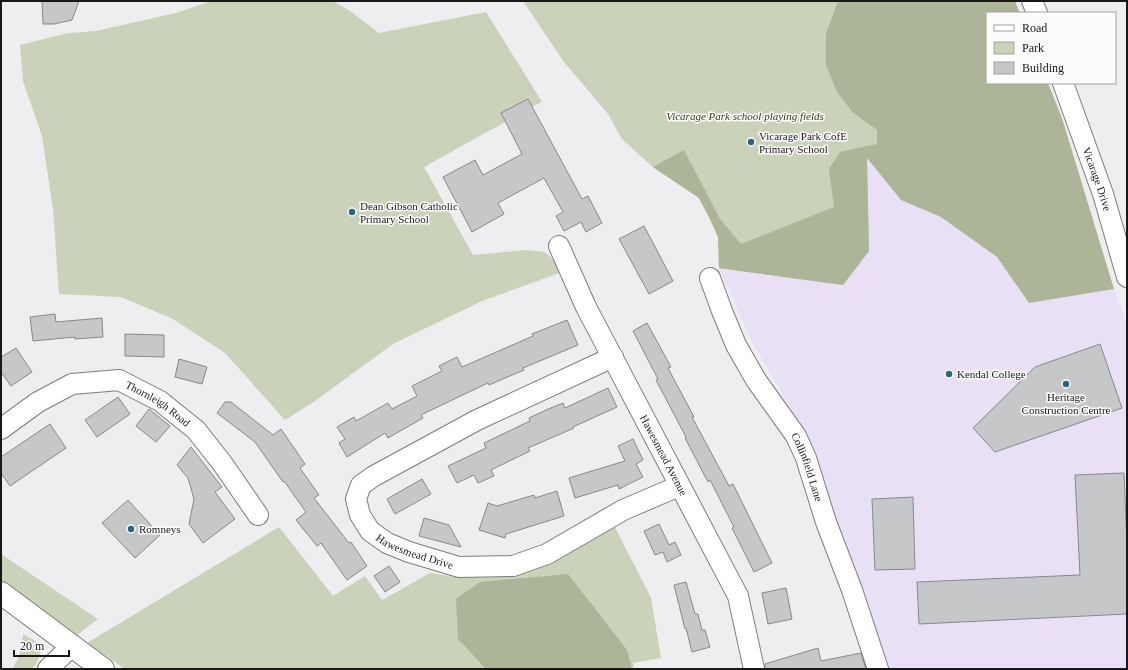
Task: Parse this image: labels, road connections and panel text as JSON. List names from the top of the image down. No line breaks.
{"streets":{"street":["Vicarage Drive","Thornleigh Road","Hawesmead Avenue","Collinfield Lane","Hawesmead Drive"]},"crossings":[["Hawesmead Avenue","Hawesmead Drive"]],"parks":["Vicarage Park school playing fields"],"places":["Vicarage Park CofE Primary School","Dean Gibson Catholic Primary School","Kendal College","Heritage Construction Centre","Romneys"],"legend":["Road","Park","Building"],"scale_bar":"20 m"}
